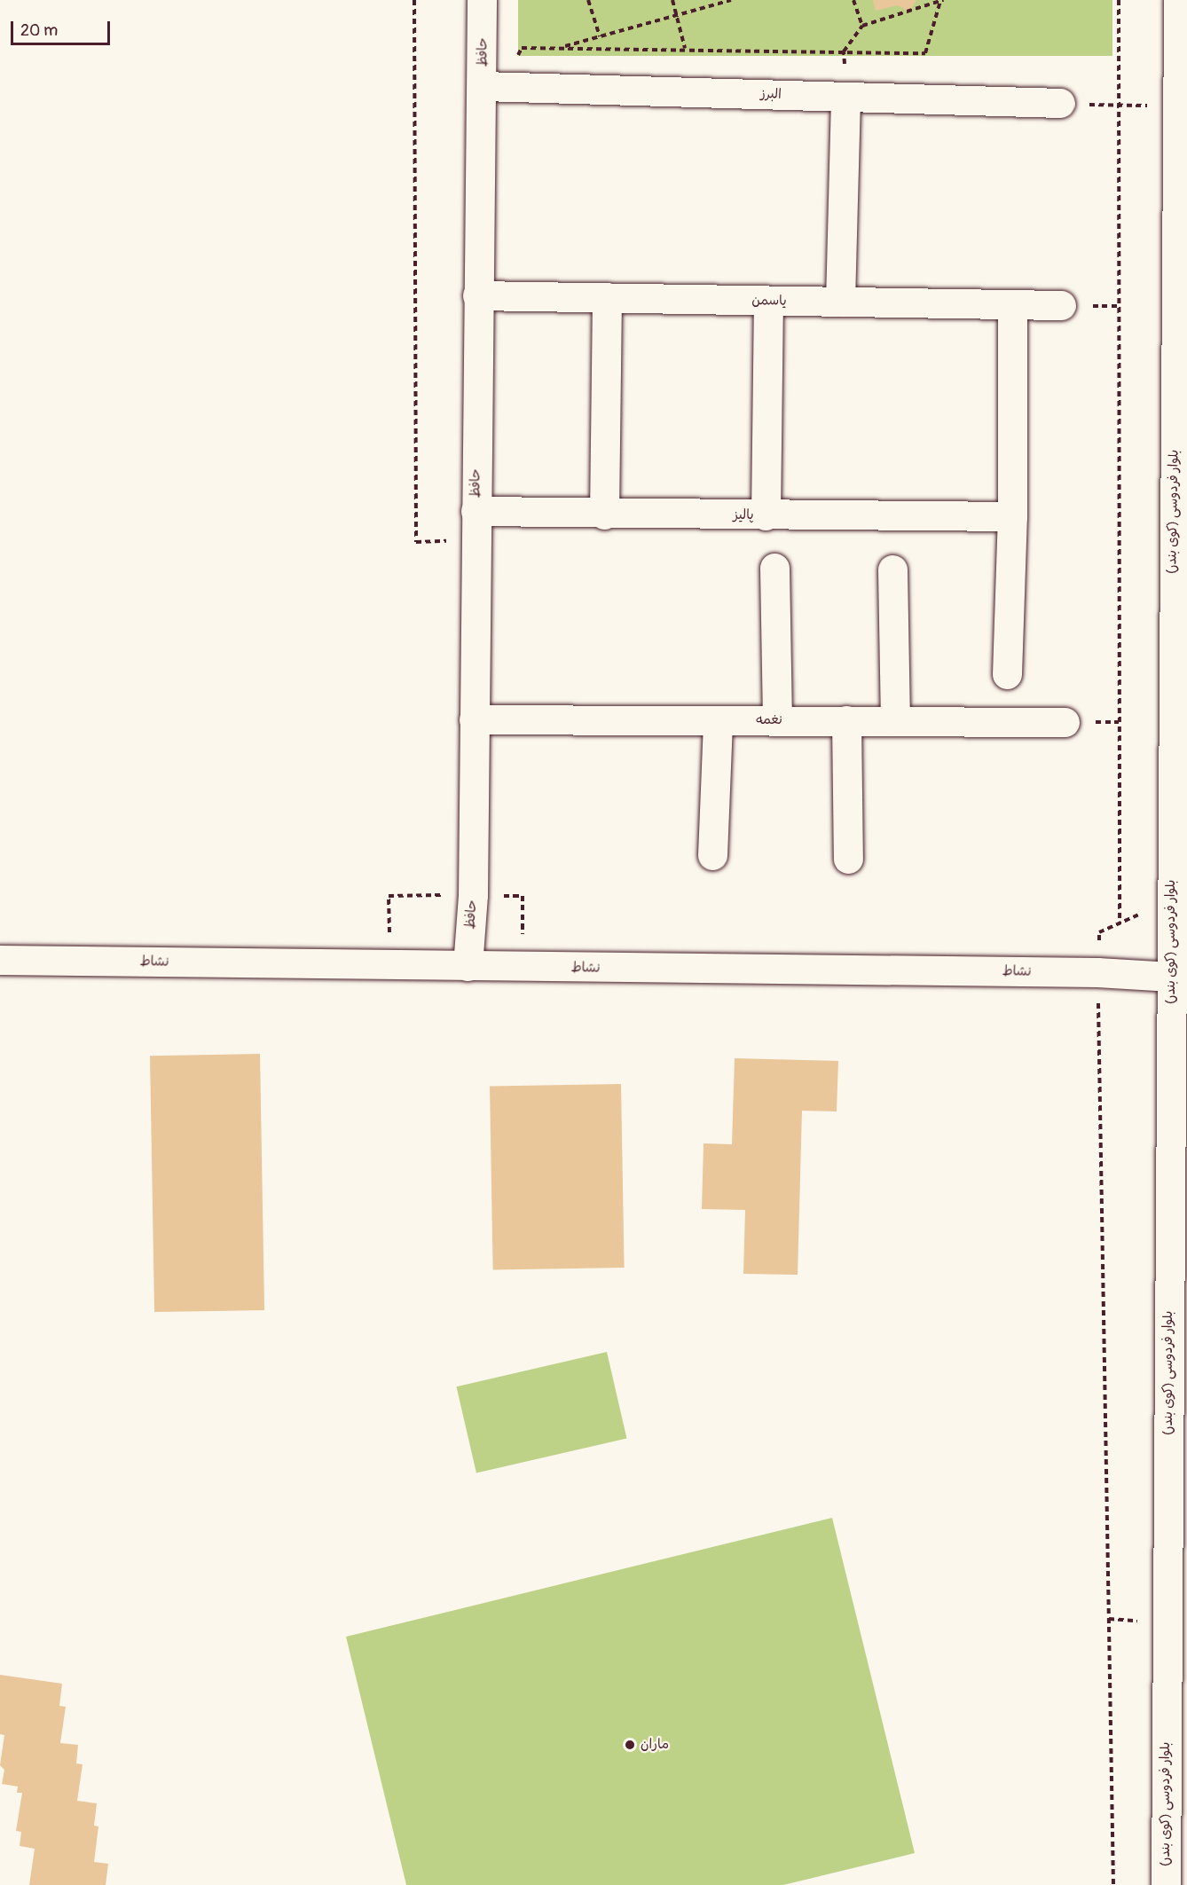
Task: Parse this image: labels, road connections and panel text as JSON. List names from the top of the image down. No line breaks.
{"streets":{"street":["حافظ","البرز","یاسمن","بلوار فردوسی (کوی بندر)","پالیز","نغمه","نشاط"]},"crossings":[["حافظ","البرز"],["حافظ","یاسمن"],["حافظ","پالیز"],["حافظ","نغمه"],["حافظ","نشاط"],["بلوار فردوسی (کوی بندر)","نشاط"]],"places":["ماران"],"scale_bar":"20 m"}
